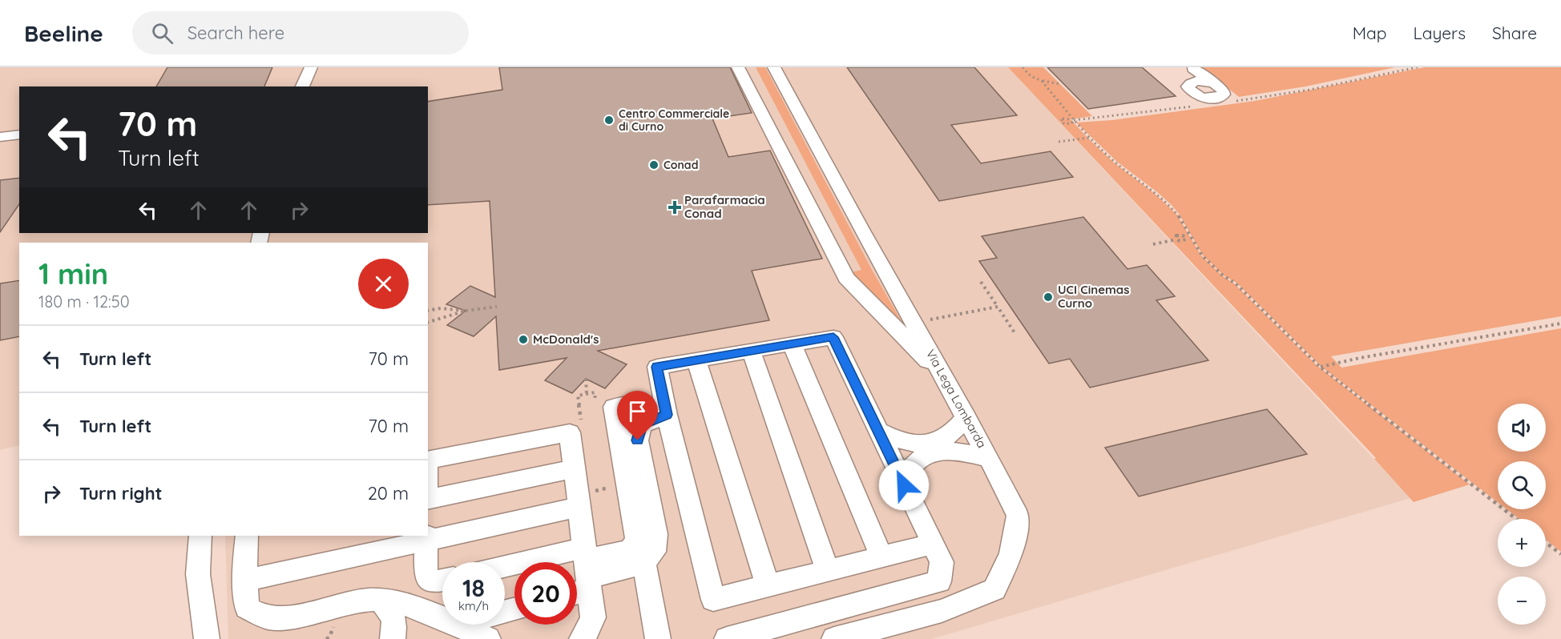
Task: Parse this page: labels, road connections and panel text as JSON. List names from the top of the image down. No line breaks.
{"streets":{"street":["Via Lega Lombarda"]},"places":{"other":["Centro Commerciale di Curno","Conad","UCI Cinemas Curno","McDonald's"],"health":["Parafarmacia Conad"]},"page":{"header":"Beeline","search":"Search here","nav":["Map","Layers","Share"],"turn":["70 m","Turn left"],"heading":["1 min","180 m · 12:50"],"list":[{"name":"Turn left","value":"70 m"},{"name":"Turn left","value":"70 m"},{"name":"Turn right","value":"20 m"}],"map_buttons":["+","−"],"speed":"18 km/h","limit":"20"}}
